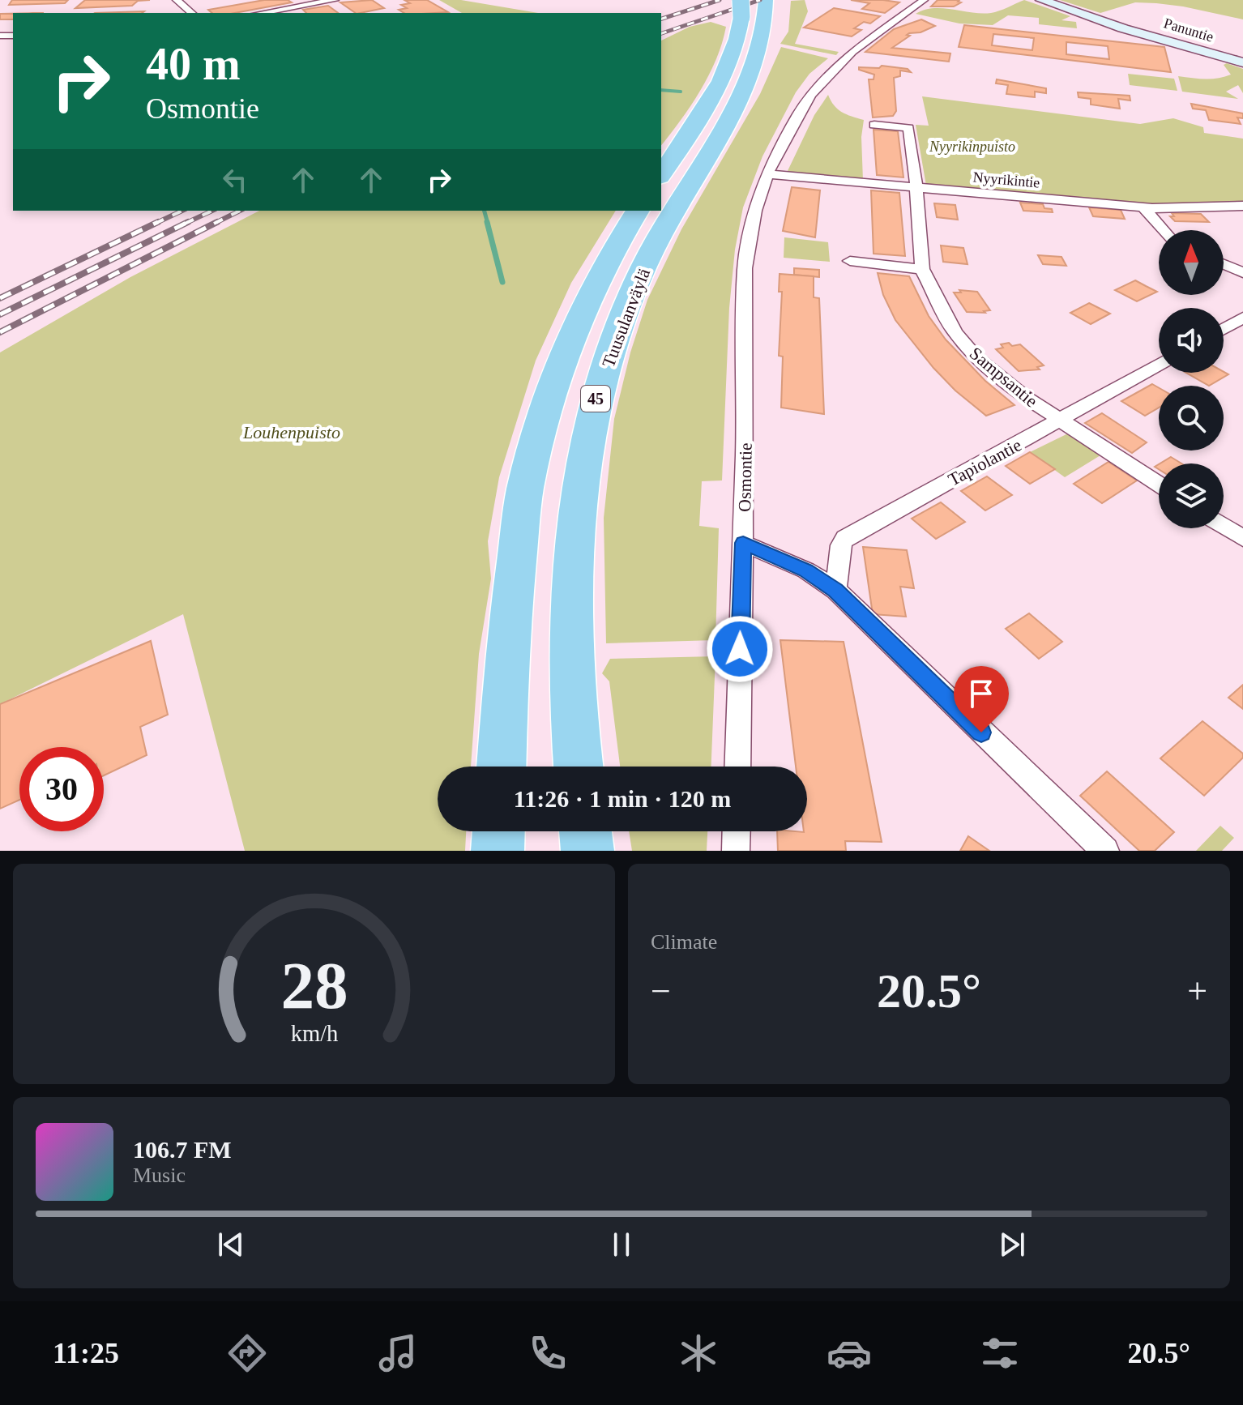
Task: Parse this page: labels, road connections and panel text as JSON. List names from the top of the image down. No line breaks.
{"streets":{"highway":["Tuusulanväylä","45"],"main road":["Panuntie"],"street":["Nyyrikintie","Sampsantie","Tapiolantie","Osmontie"]},"crossings":[["Nyyrikintie","Sampsantie"],["Nyyrikintie","Osmontie"],["Sampsantie","Tapiolantie"]],"parks":["Nyyrikinpuisto","Louhenpuisto"],"north":"top","page":{"turn":["40 m","Osmontie"],"limit":"30","trip":"11:26 · 1 min · 120 m","tile":"Climate","heat":["−","20.5°","+"],"song":["106.7 FM","Music"],"tabs":["11:25","20.5°"],"gauge":["28","km/h"]}}
